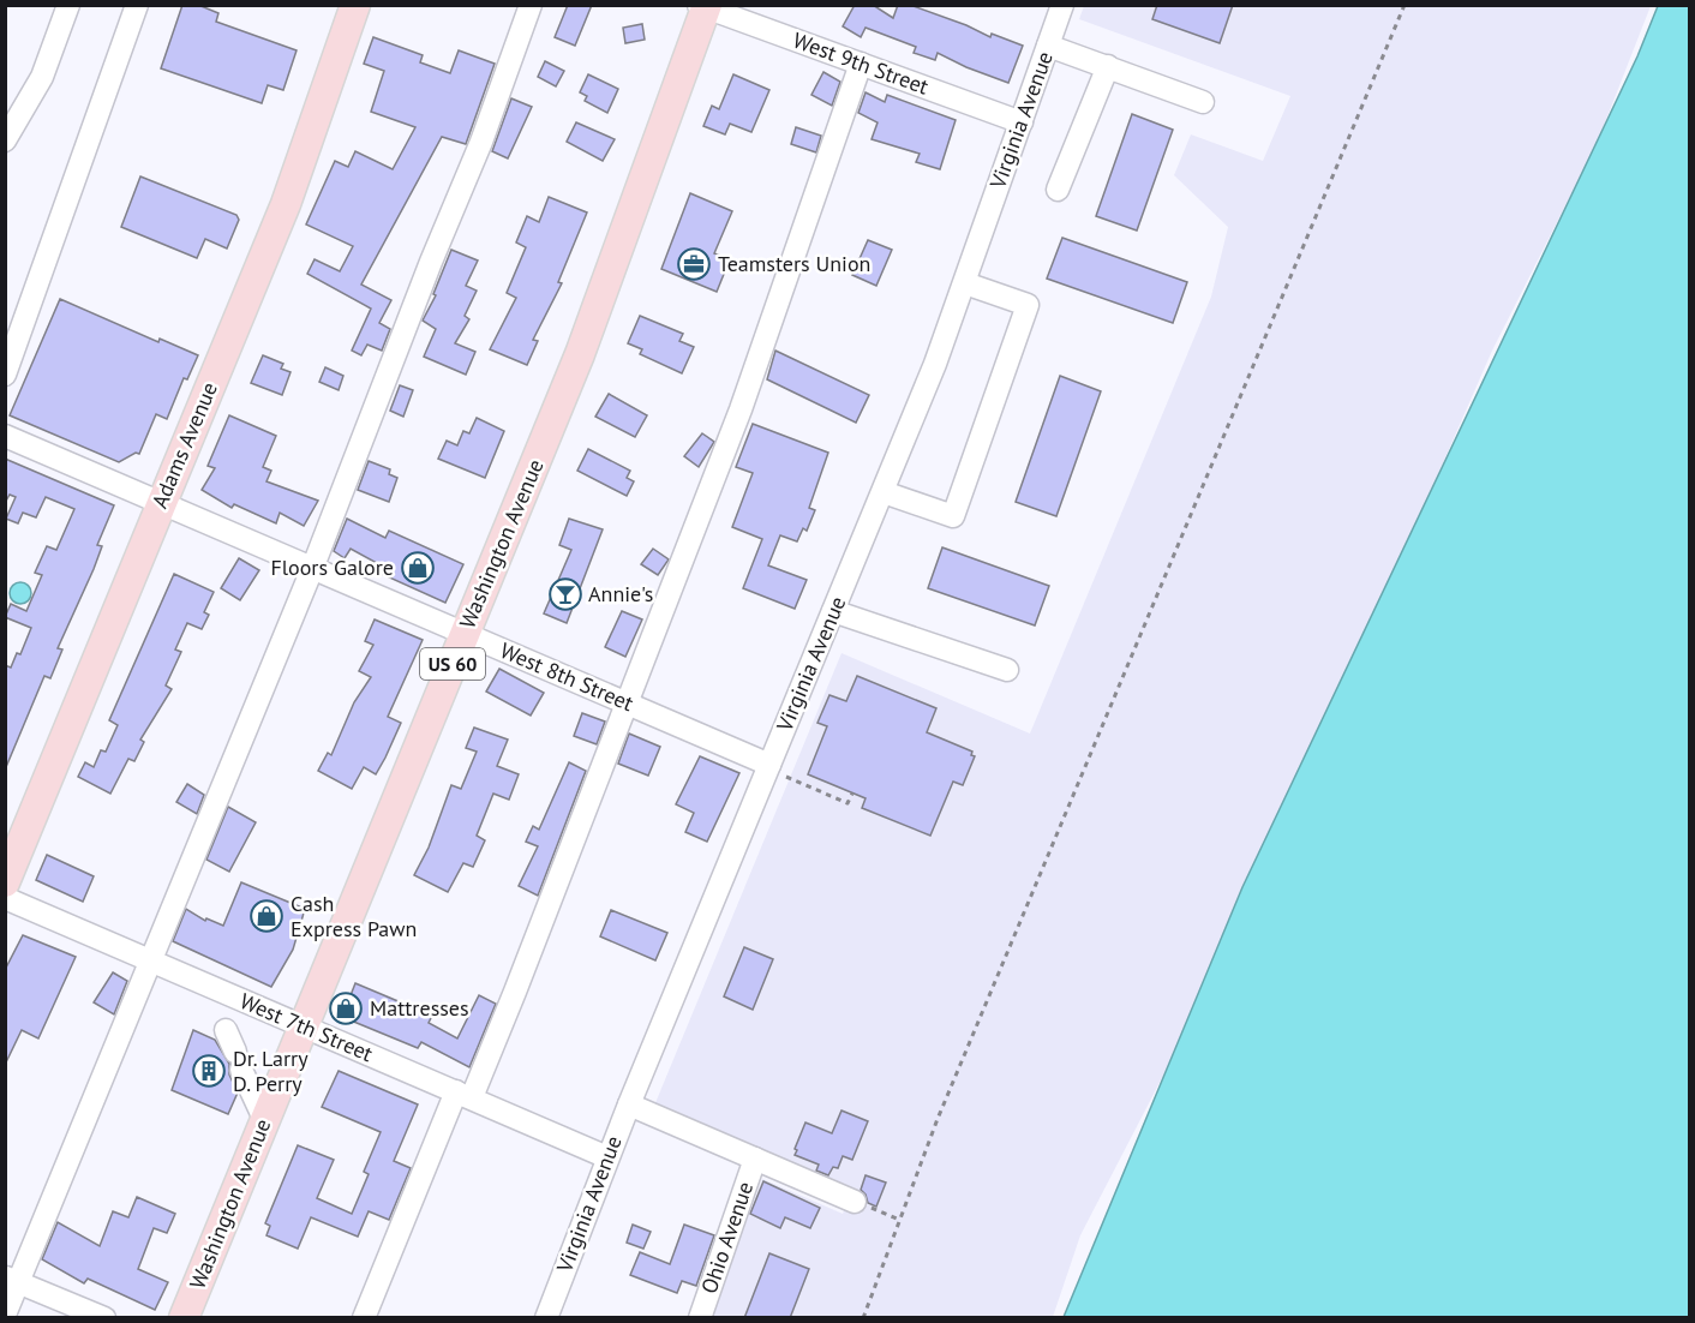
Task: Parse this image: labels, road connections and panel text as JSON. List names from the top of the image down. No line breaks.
{"streets":{"main road":["Adams Avenue","Washington Avenue","US 60"],"street":["West 9th Street","Virginia Avenue","West 8th Street","West 7th Street","Ohio Avenue"]},"crossings":[["West 9th Street","Virginia Avenue"],["West 9th Street","Washington Avenue"],["Virginia Avenue","West 8th Street"],["Virginia Avenue","West 7th Street"],["Adams Avenue","West 8th Street"],["Washington Avenue","West 8th Street"],["Washington Avenue","West 7th Street"]],"places":{"office":["Teamsters Union"],"shop":["Floors Galore","Cash Express Pawn","Mattresses"],"bar":["Annie's"],"building":["Dr. Larry D. Perry"]}}
